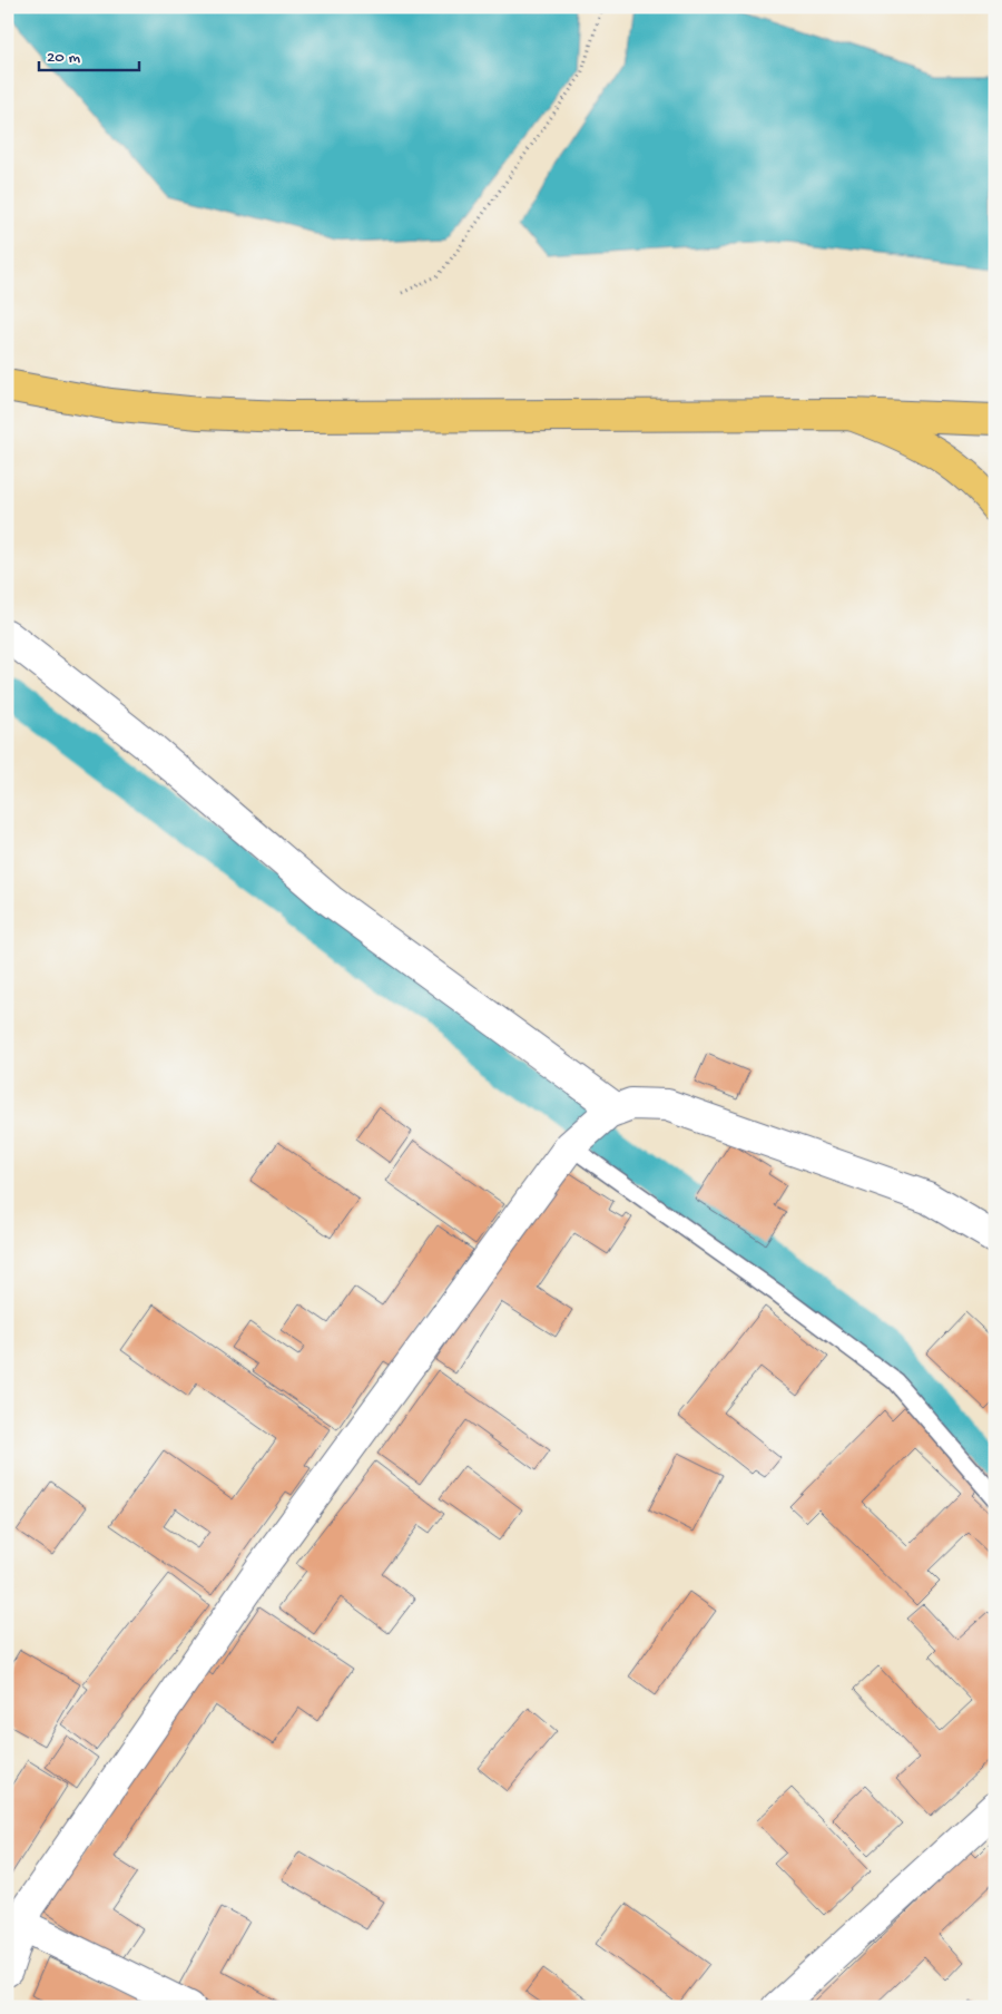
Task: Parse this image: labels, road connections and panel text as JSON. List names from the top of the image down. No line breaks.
{"scale_bar":"20 m"}
